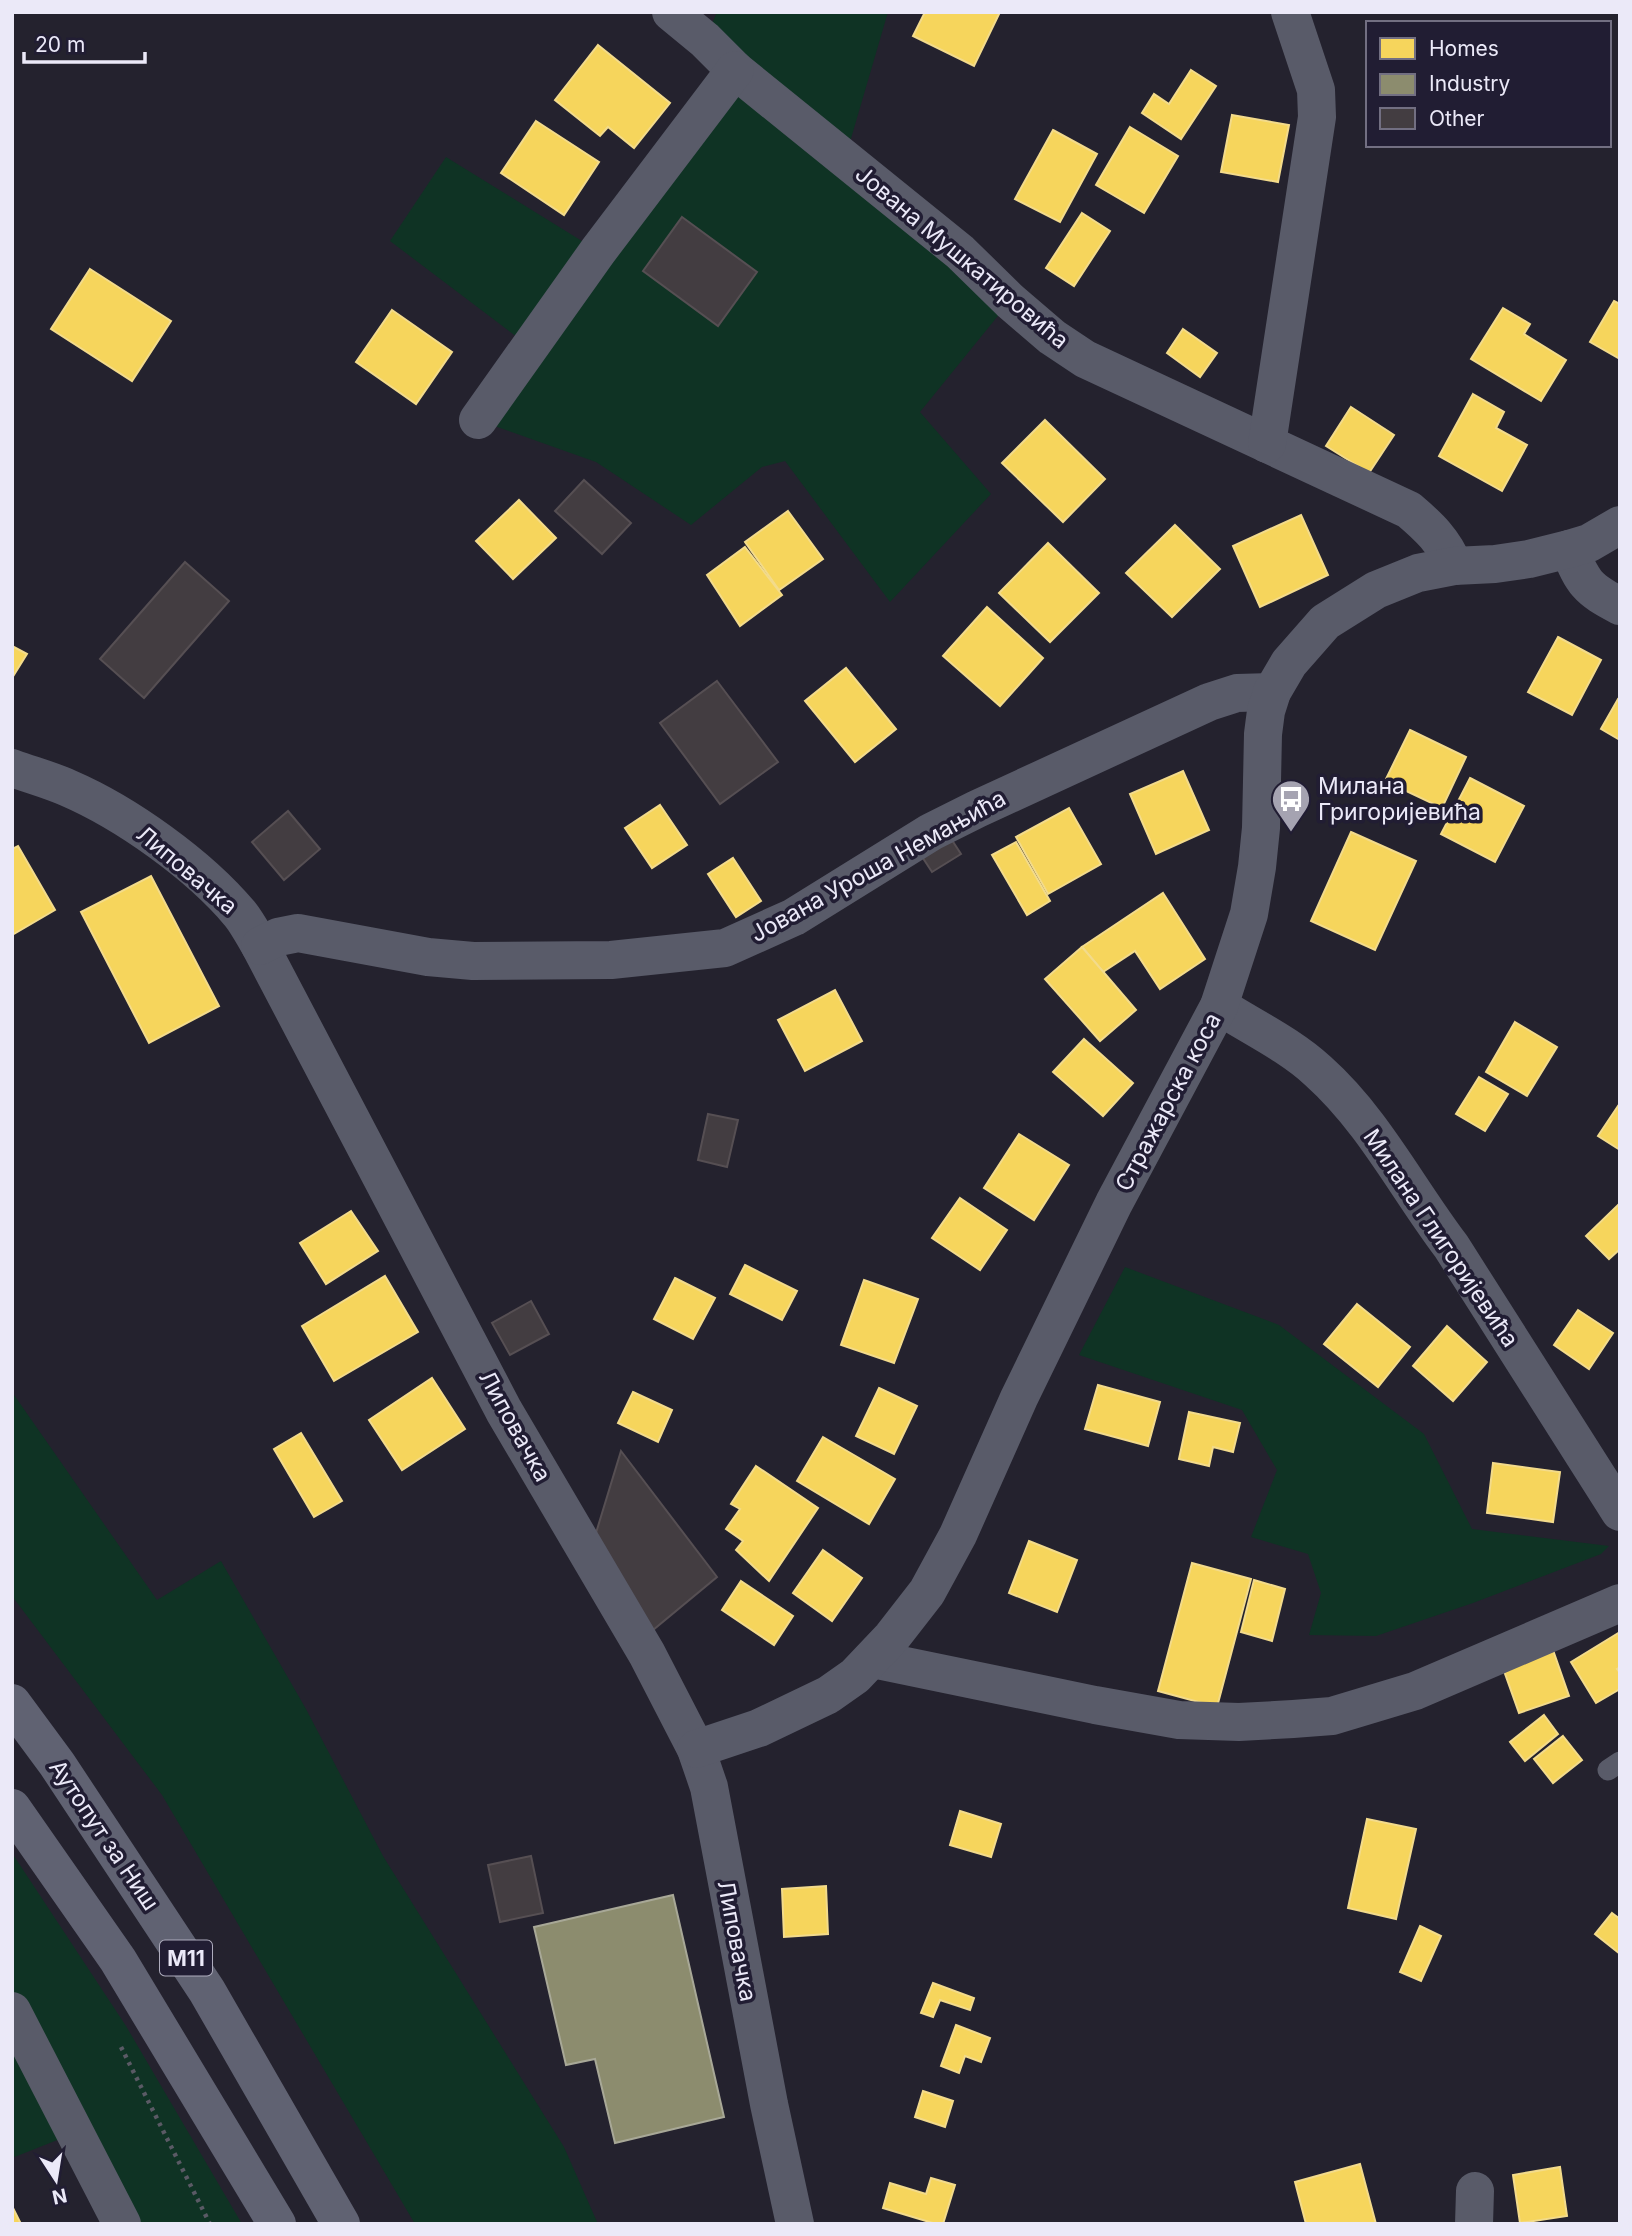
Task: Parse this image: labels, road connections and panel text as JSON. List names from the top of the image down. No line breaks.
{"streets":{"highway":["Аутопут за Ниш","M11"],"street":["Јована Мушкатировића","Јована Уроша Немањића","Липовачка","Стражарска коса","Милана Глигоријевића"]},"crossings":[["Јована Мушкатировића","Стражарска коса"],["Јована Уроша Немањића","Липовачка"],["Јована Уроша Немањића","Стражарска коса"],["Липовачка","Стражарска коса"],["Стражарска коса","Милана Глигоријевића"]],"places":{"bus stop":["Милана Григоријевића"]},"legend":["Homes","Industry","Other"],"scale_bar":"20 m","north":"bottom"}
